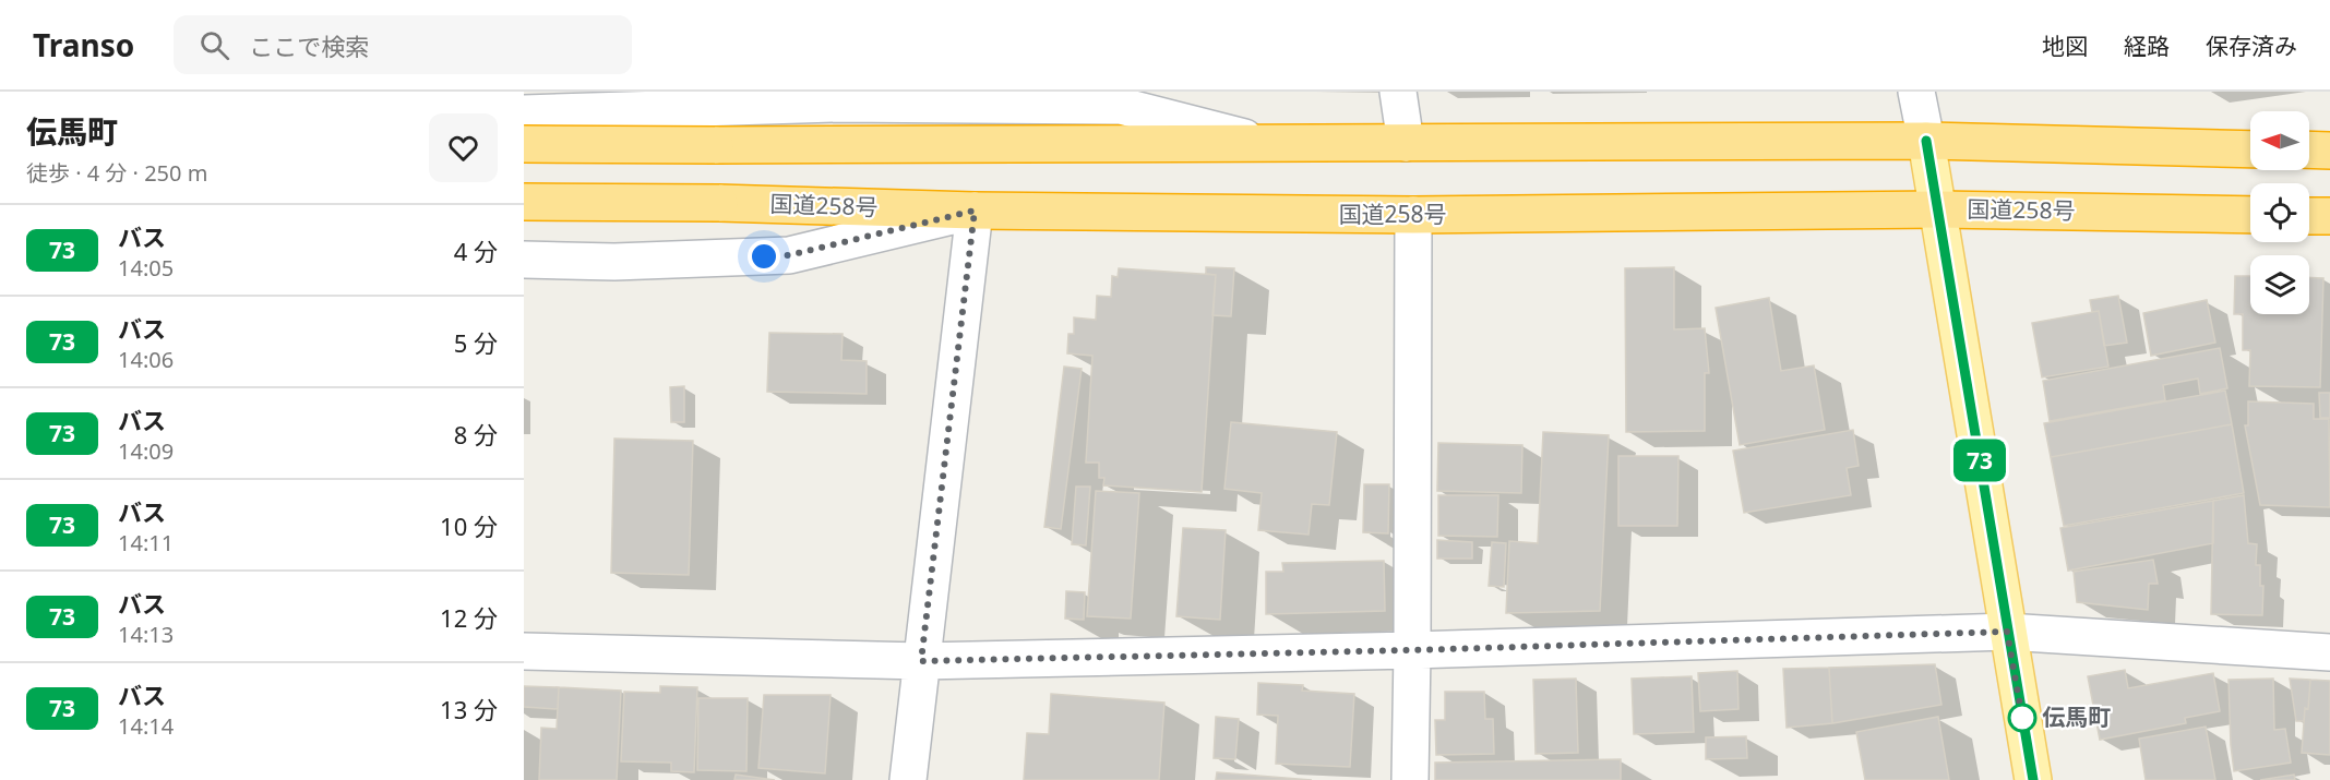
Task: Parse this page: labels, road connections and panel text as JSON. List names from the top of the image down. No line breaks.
{"streets":{"highway":["国道258号"]},"places":["伝馬町"],"lines":["bus line 73"],"north":"left","page":{"header":"Transo","search":"ここで検索","nav":["地図","経路","保存済み"],"heading":["伝馬町","徒歩 · 4 分 · 250 m"],"on_map":"73","list":[{"mark":"73","name":"バス","note":"14:05","value":"4 分"},{"mark":"73","name":"バス","note":"14:06","value":"5 分"},{"mark":"73","name":"バス","note":"14:09","value":"8 分"},{"mark":"73","name":"バス","note":"14:11","value":"10 分"},{"mark":"73","name":"バス","note":"14:13","value":"12 分"},{"mark":"73","name":"バス","note":"14:14","value":"13 分"}]}}
